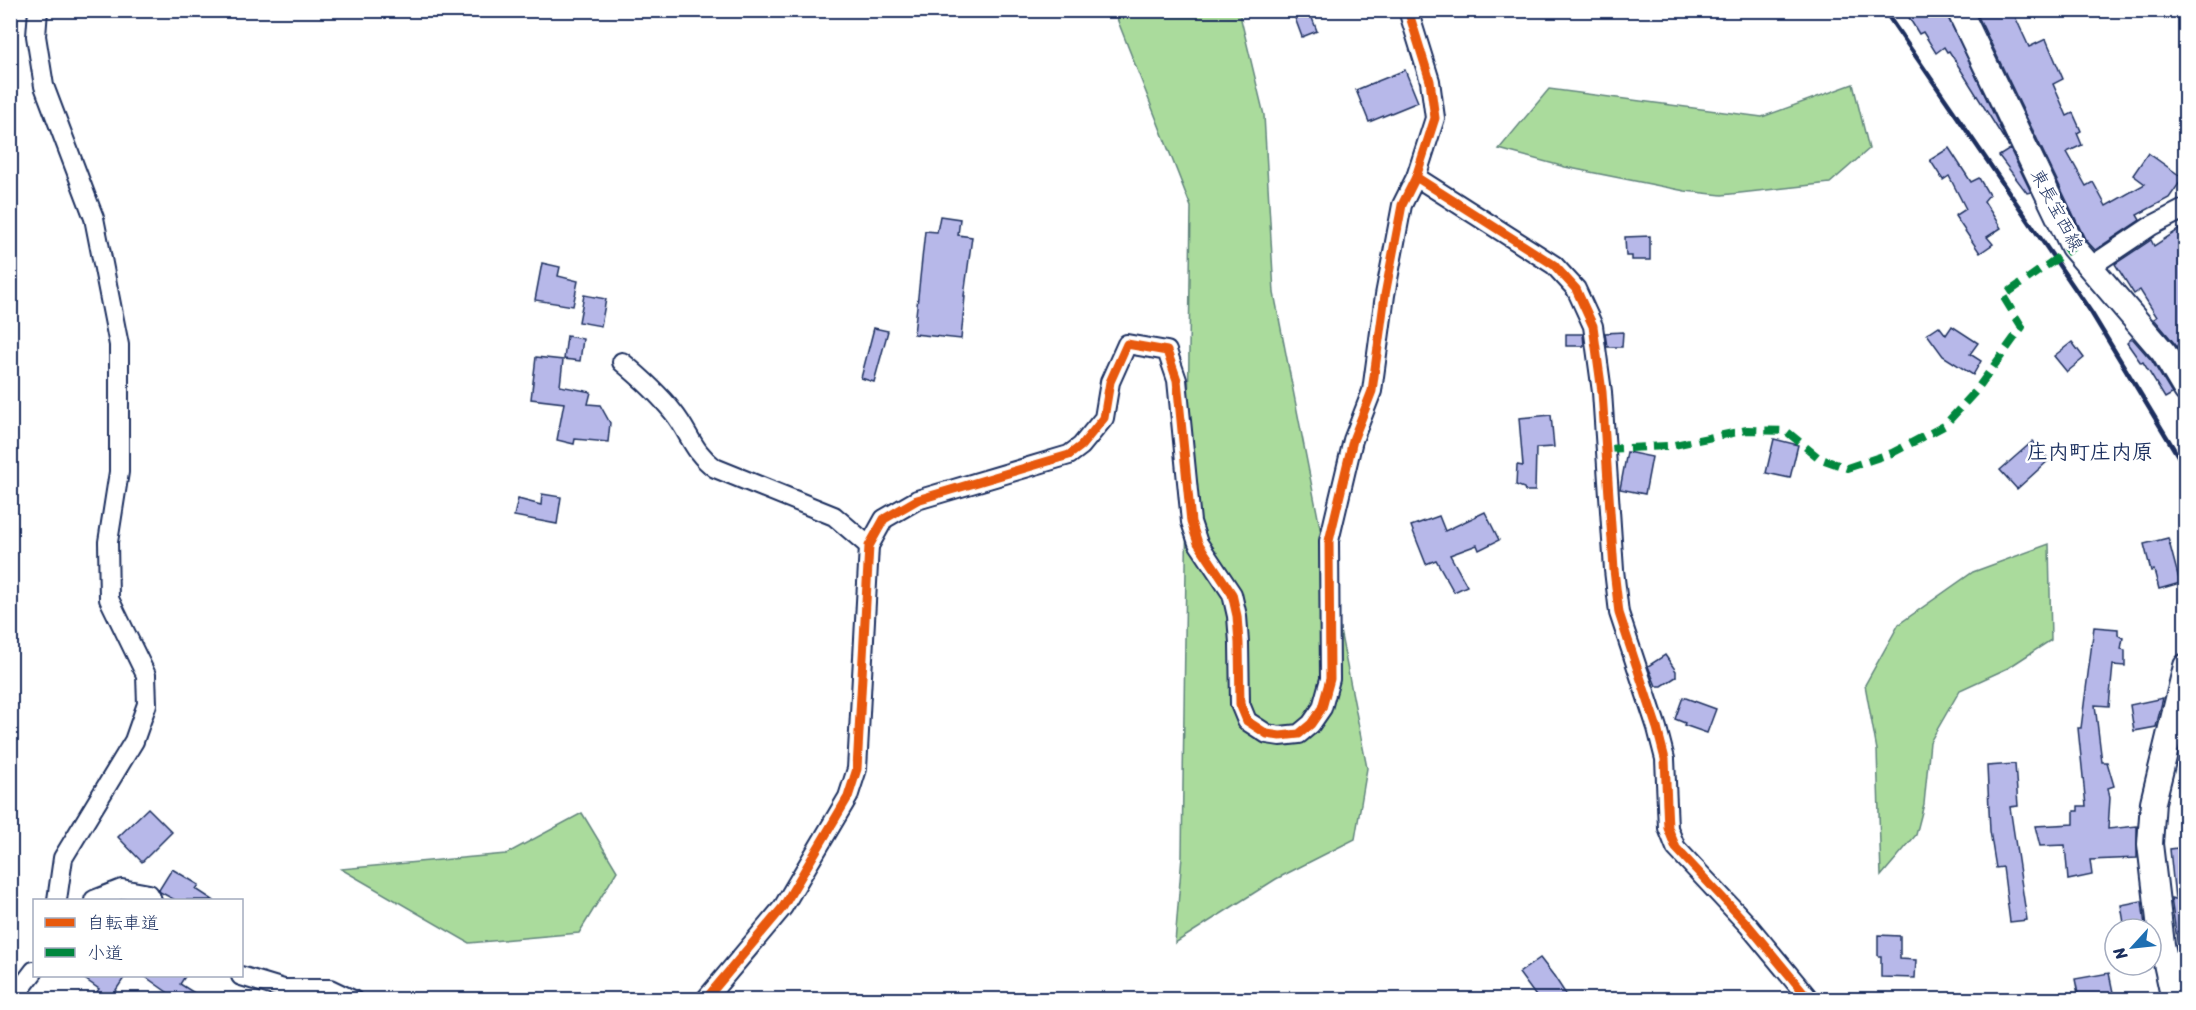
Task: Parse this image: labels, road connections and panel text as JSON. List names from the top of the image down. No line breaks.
{"streets":{"main road":["東長宝西線"]},"districts":["庄内町庄内原"],"legend":["自転車道","小道"],"north":"bottom left"}
